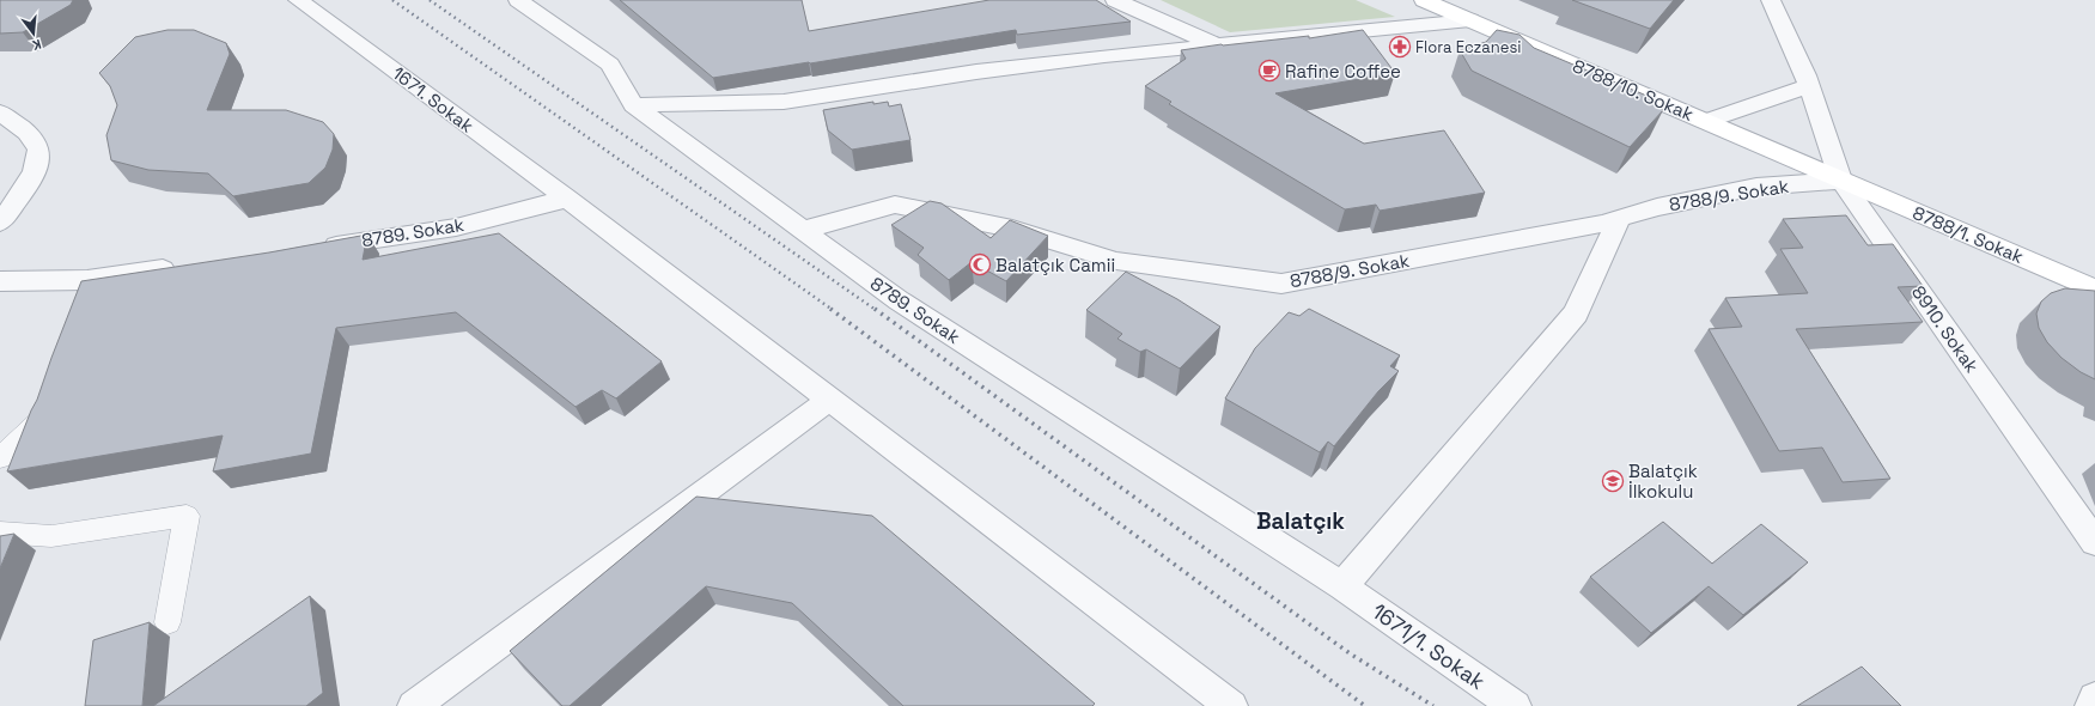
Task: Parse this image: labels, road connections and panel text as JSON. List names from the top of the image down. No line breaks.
{"streets":{"street":["8788/10. Sokak","1671. Sokak","8788/9. Sokak","8789. Sokak","8788/1. Sokak","8910. Sokak","1671/1. Sokak"]},"crossings":[["8788/10. Sokak","8788/9. Sokak"],["8788/10. Sokak","8788/1. Sokak"],["8788/10. Sokak","8910. Sokak"],["1671. Sokak","8789. Sokak"],["8788/9. Sokak","8789. Sokak"],["8788/9. Sokak","8788/1. Sokak"],["8788/9. Sokak","8910. Sokak"],["8789. Sokak","1671/1. Sokak"],["8788/1. Sokak","8910. Sokak"]],"districts":["Balatçık"],"places":{"pharmacy":["Flora Eczanesi"],"cafe":["Rafine Coffee"],"mosque":["Balatçık Camii"],"school or university":["Balatçık İlkokulu"]},"north":"bottom"}
